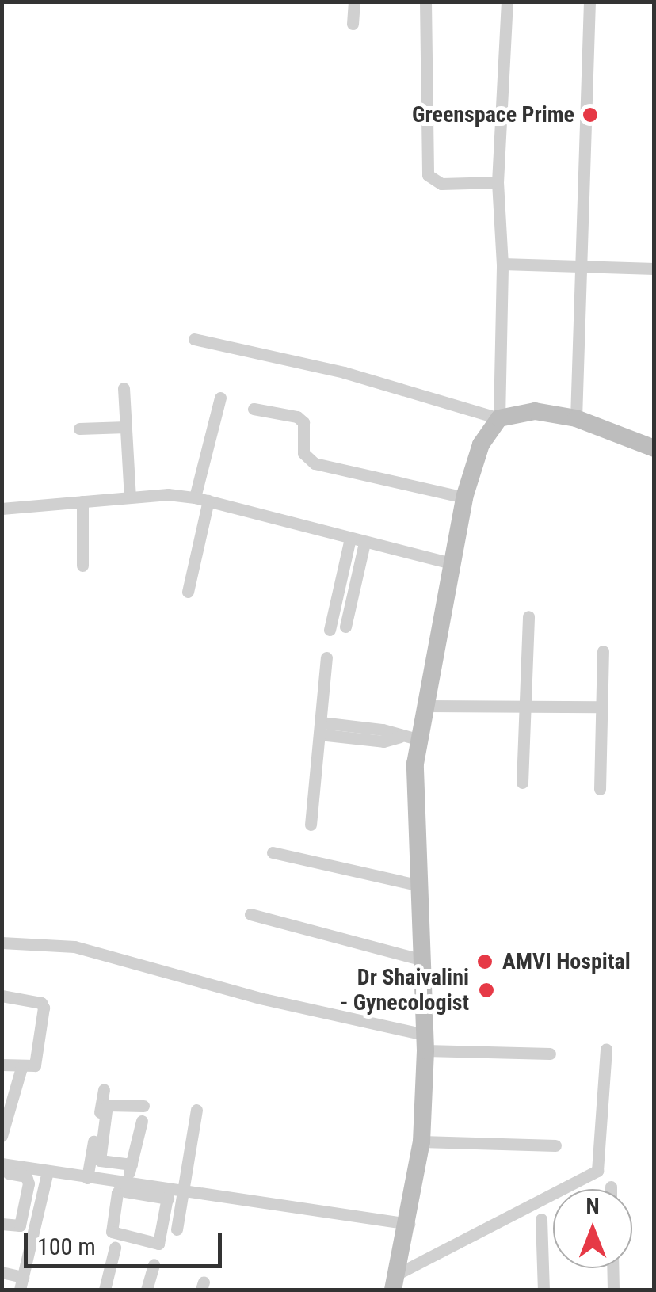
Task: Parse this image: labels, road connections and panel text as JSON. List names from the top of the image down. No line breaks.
{"places":["Greenspace Prime","AMVI Hospital","Dr Shaivalini - Gynecologist"],"scale_bar":"100 m","north":"top"}
